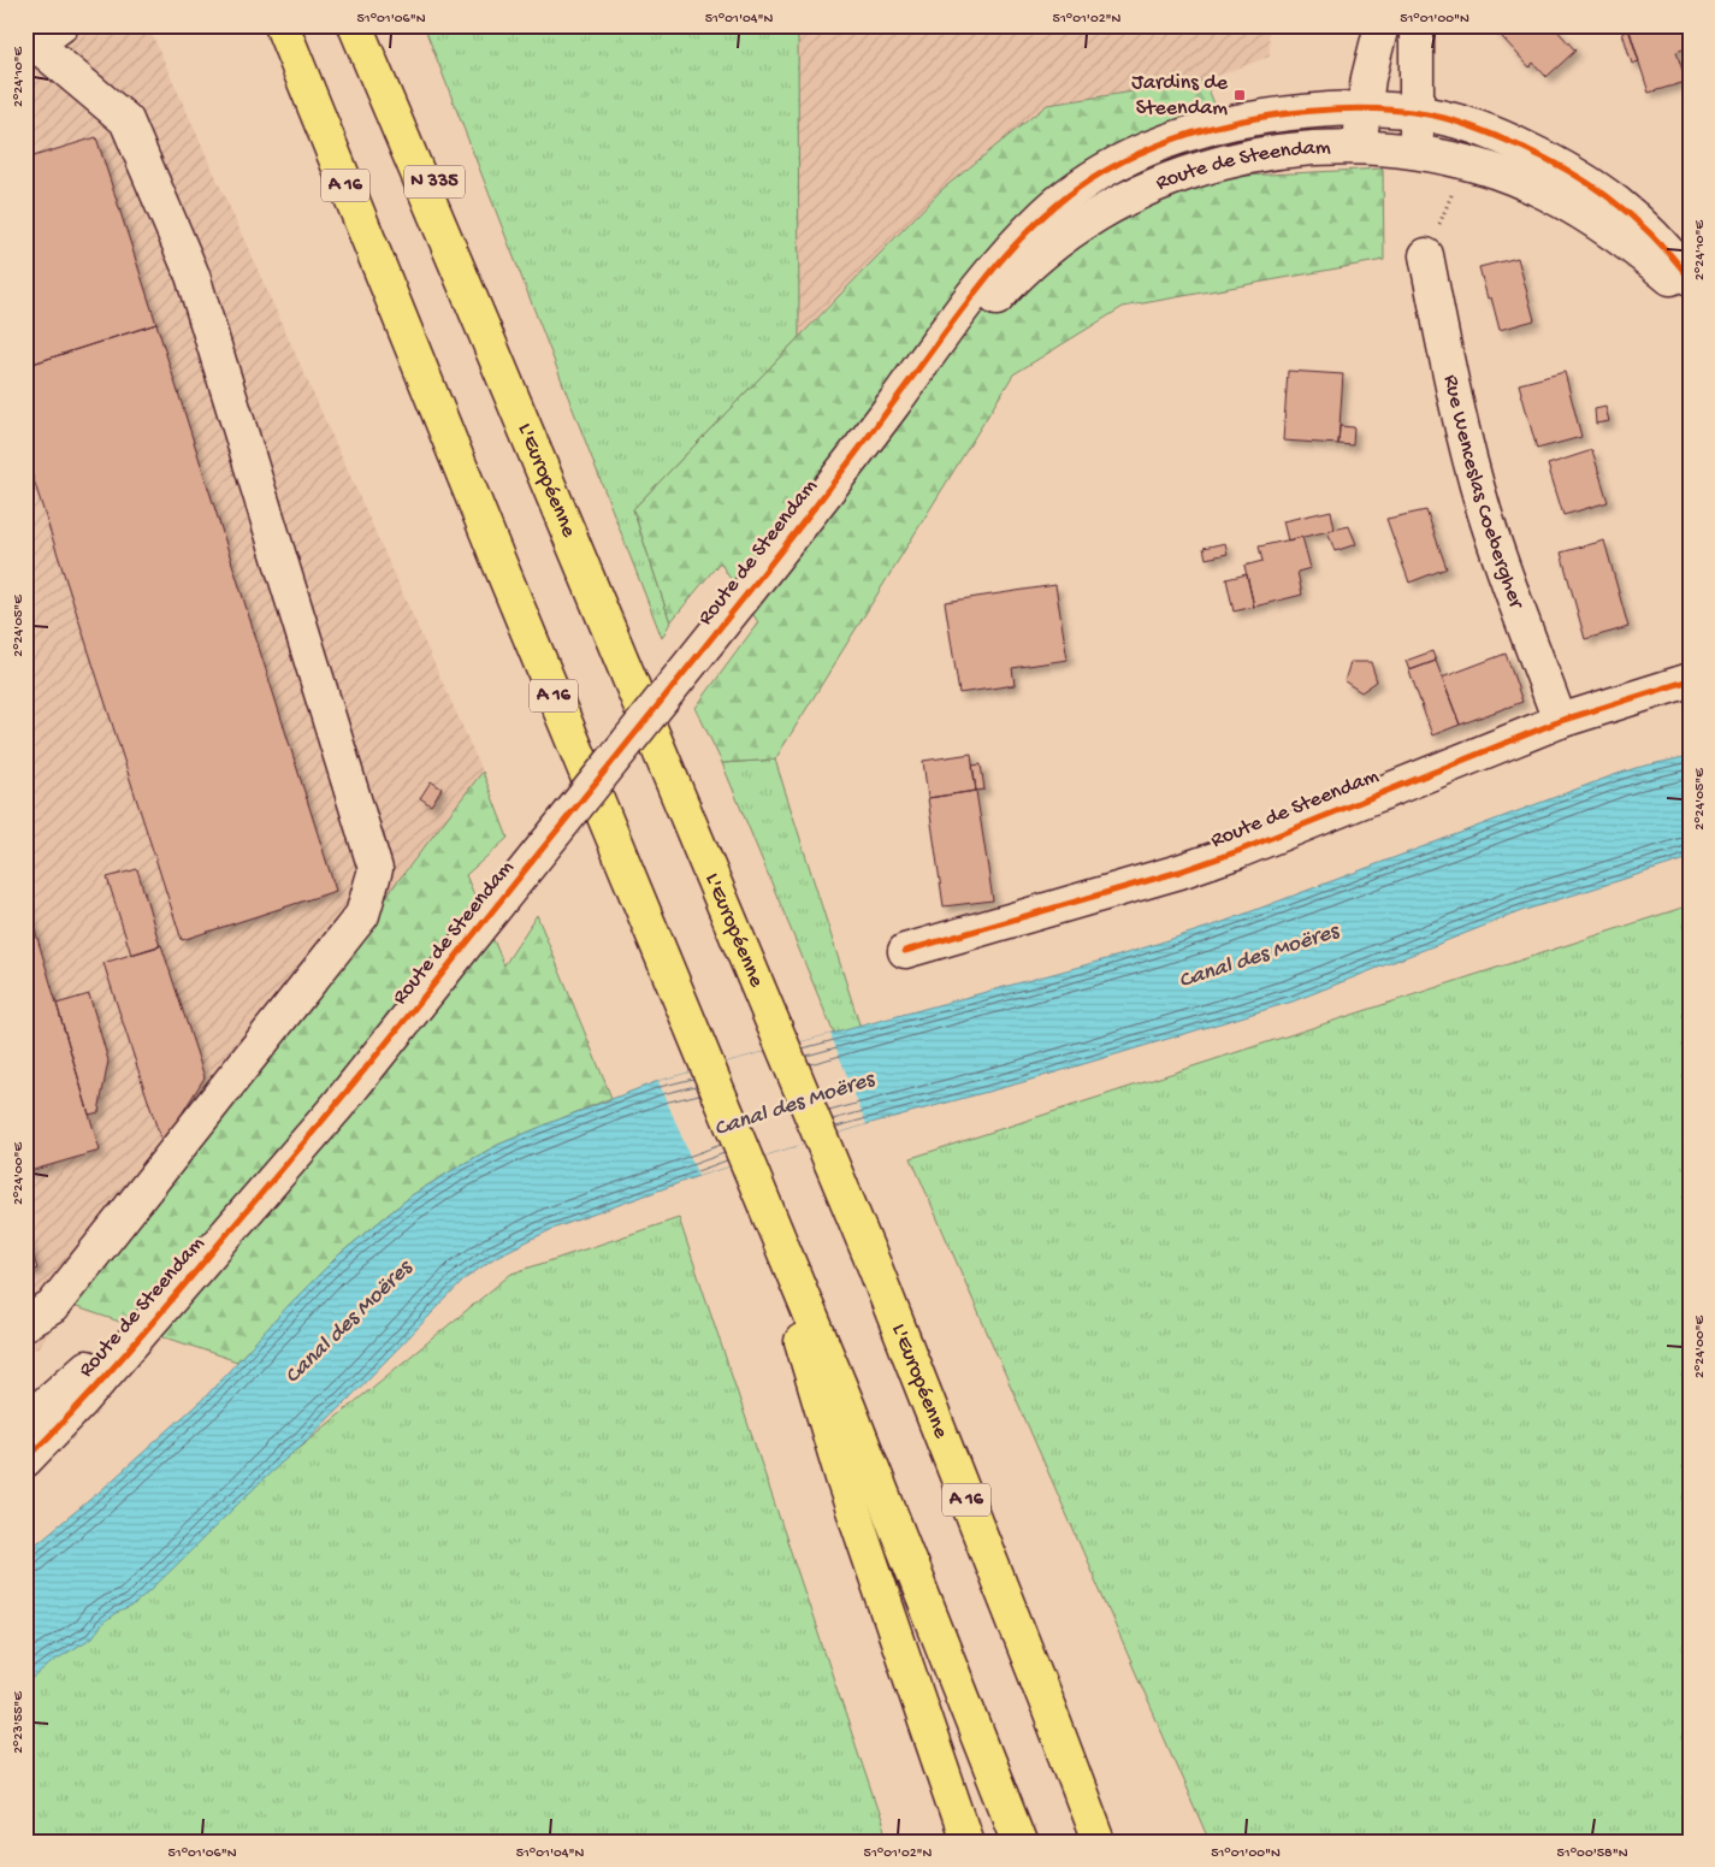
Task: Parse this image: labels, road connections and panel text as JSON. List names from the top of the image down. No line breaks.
{"streets":{"highway":["N 335","A 16","L'Européenne"],"street":["Route de Steendam","Rue Wenceslas Coebergher"]},"crossings":[["Route de Steendam","Rue Wenceslas Coebergher"],["N 335","L'Européenne"]],"water":["Canal des Moëres"],"places":{"transit":["Jardins de Steendam"]},"coordinates":["51°01'06\"N","51°01'04\"N","51°01'02\"N","51°01'00\"N","2°24'10\"E","2°24'05\"E","2°24'00\"E","2°23'55\"E","51°00'58\"N"]}
